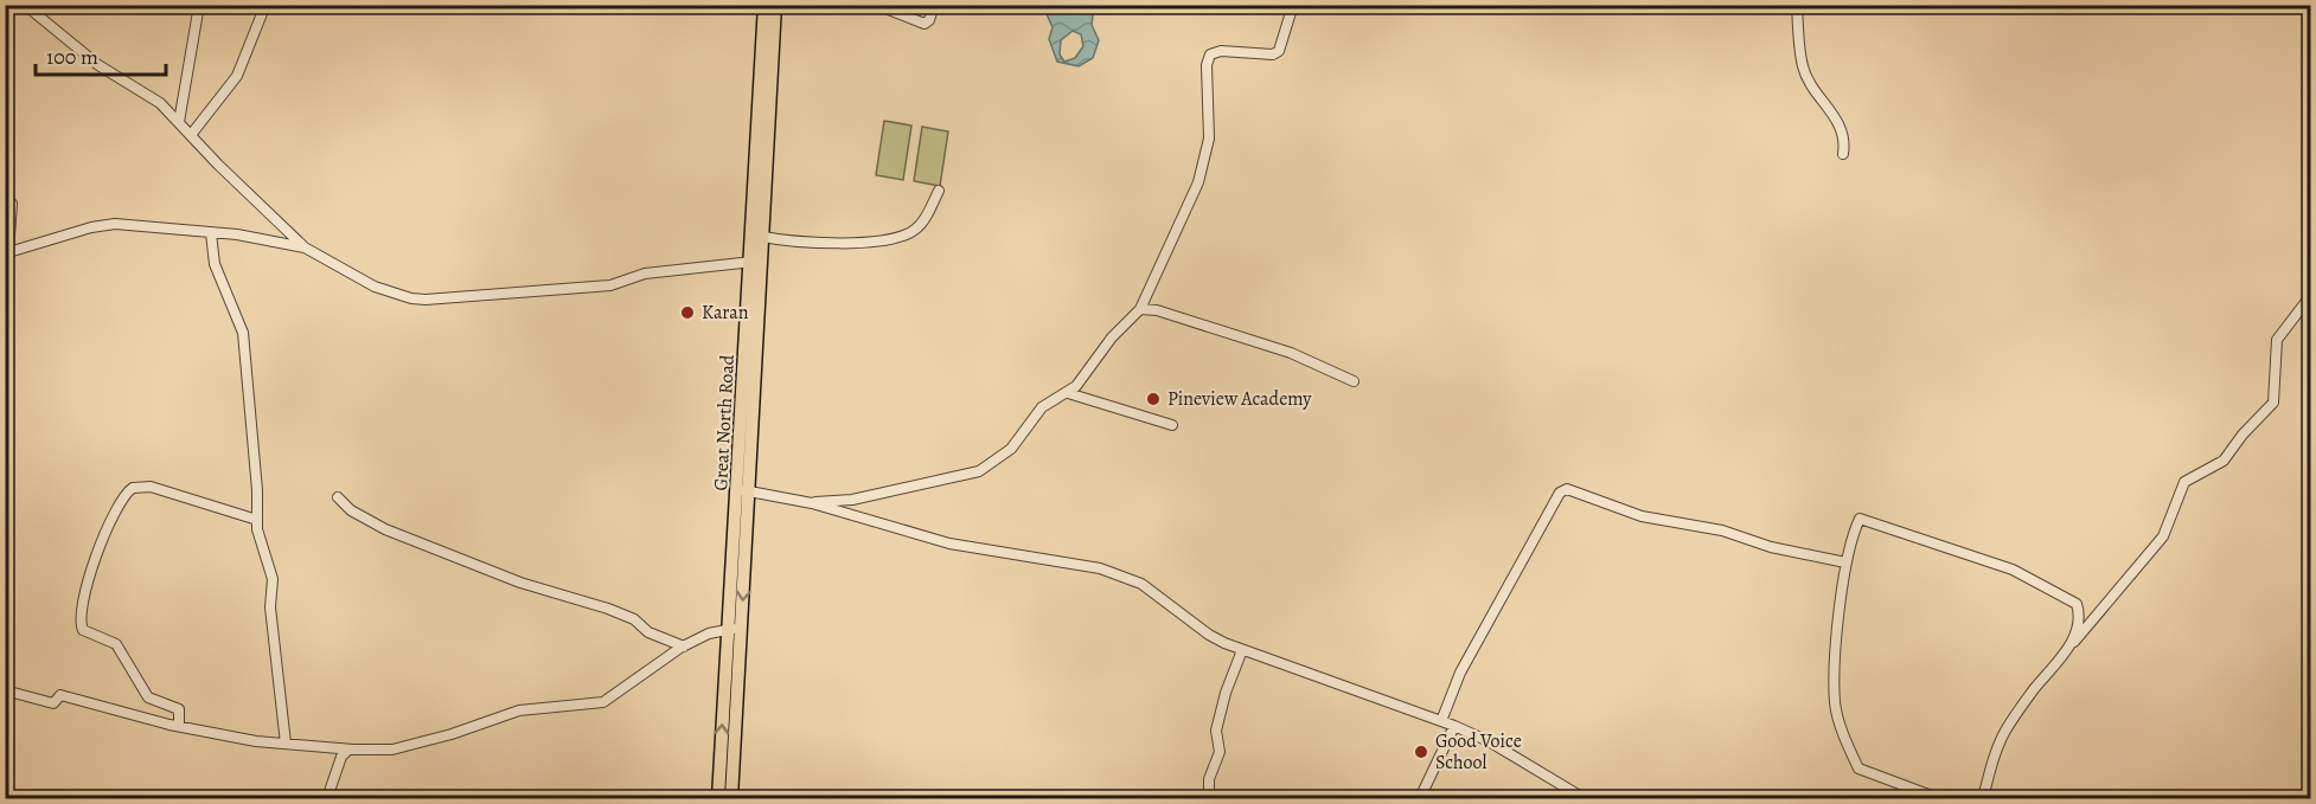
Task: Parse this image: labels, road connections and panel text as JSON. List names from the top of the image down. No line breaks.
{"streets":{"highway":["Great North Road"]},"places":["Karan","Pineview Academy","Good Voice School"],"scale_bar":"100 m"}
